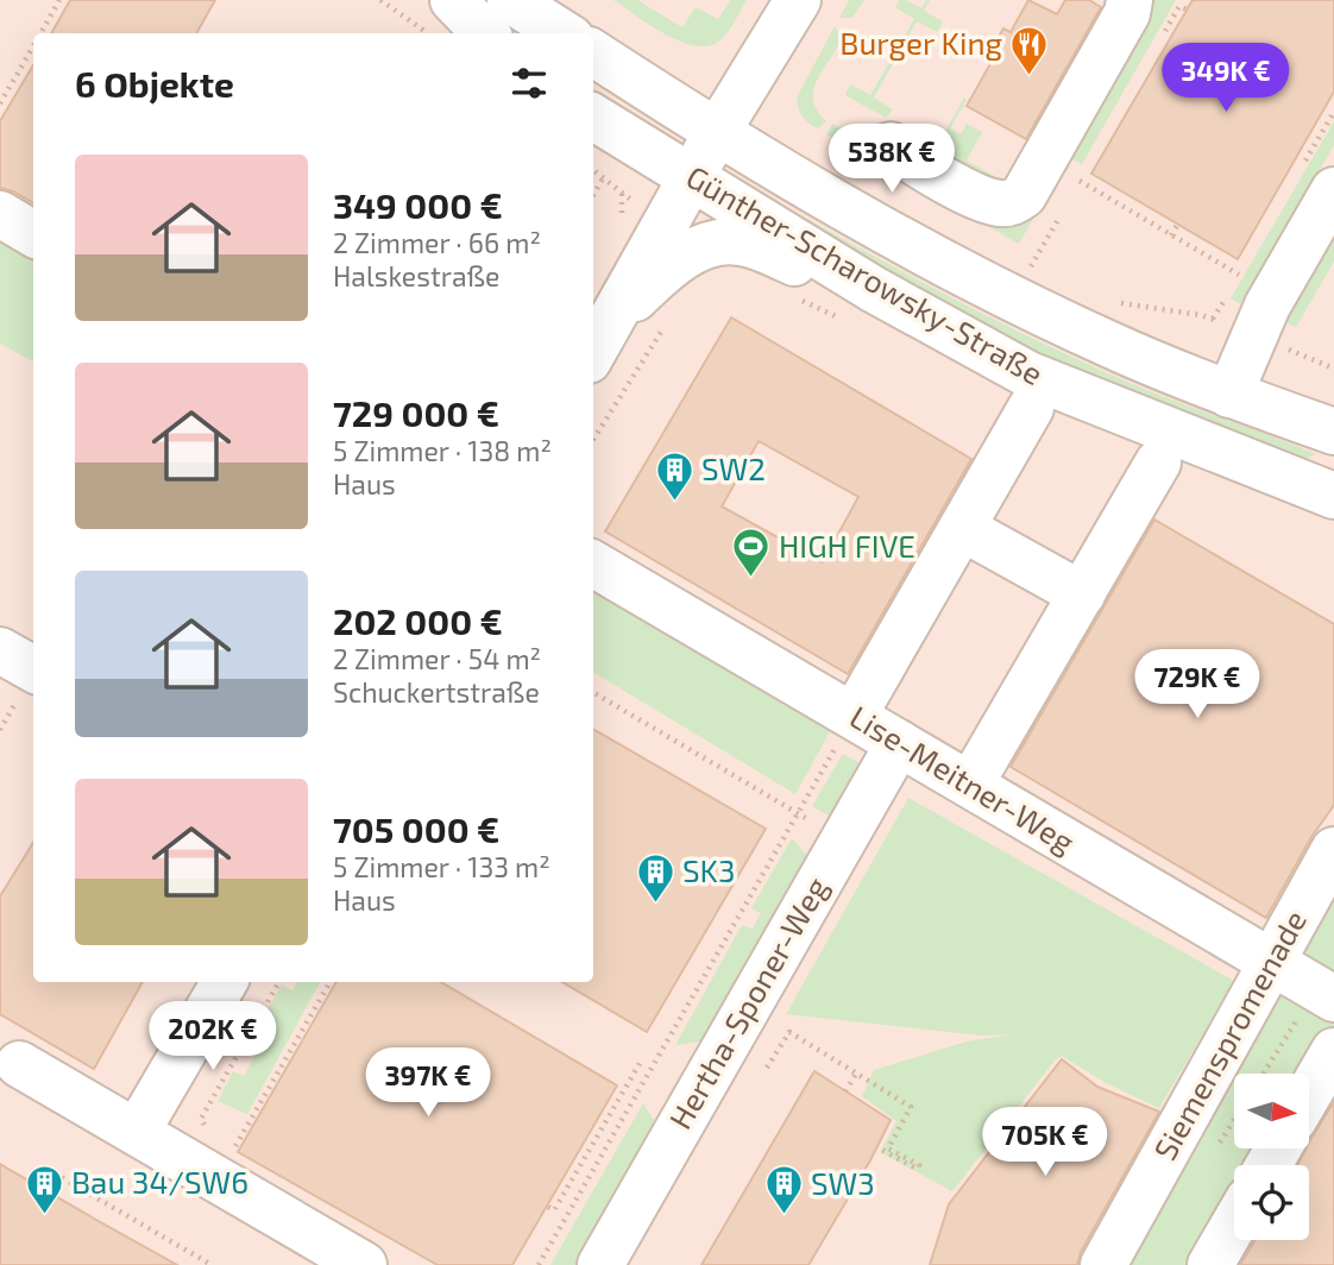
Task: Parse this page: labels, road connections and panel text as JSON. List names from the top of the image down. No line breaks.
{"streets":{"street":["Günther-Scharowsky-Straße","Lise-Meitner-Weg","Hertha-Sponer-Weg","Siemenspromenade"]},"crossings":[["Lise-Meitner-Weg","Hertha-Sponer-Weg"],["Lise-Meitner-Weg","Siemenspromenade"]],"places":{"restaurant":["Burger King"],"building":["SW2","SK3","Bau 34/SW6","SW3"],"sports":["HIGH FIVE"]},"north":"right","page":{"heading":"6 Objekte","price":["349K €","538K €","729K €","202K €","397K €","705K €"],"list":[{"name":"349 000 €","note":"2 Zimmer · 66 m² · Halskestraße"},{"name":"729 000 €","note":"5 Zimmer · 138 m² · Haus"},{"name":"202 000 €","note":"2 Zimmer · 54 m² · Schuckertstraße"},{"name":"705 000 €","note":"5 Zimmer · 133 m² · Haus"}]}}
